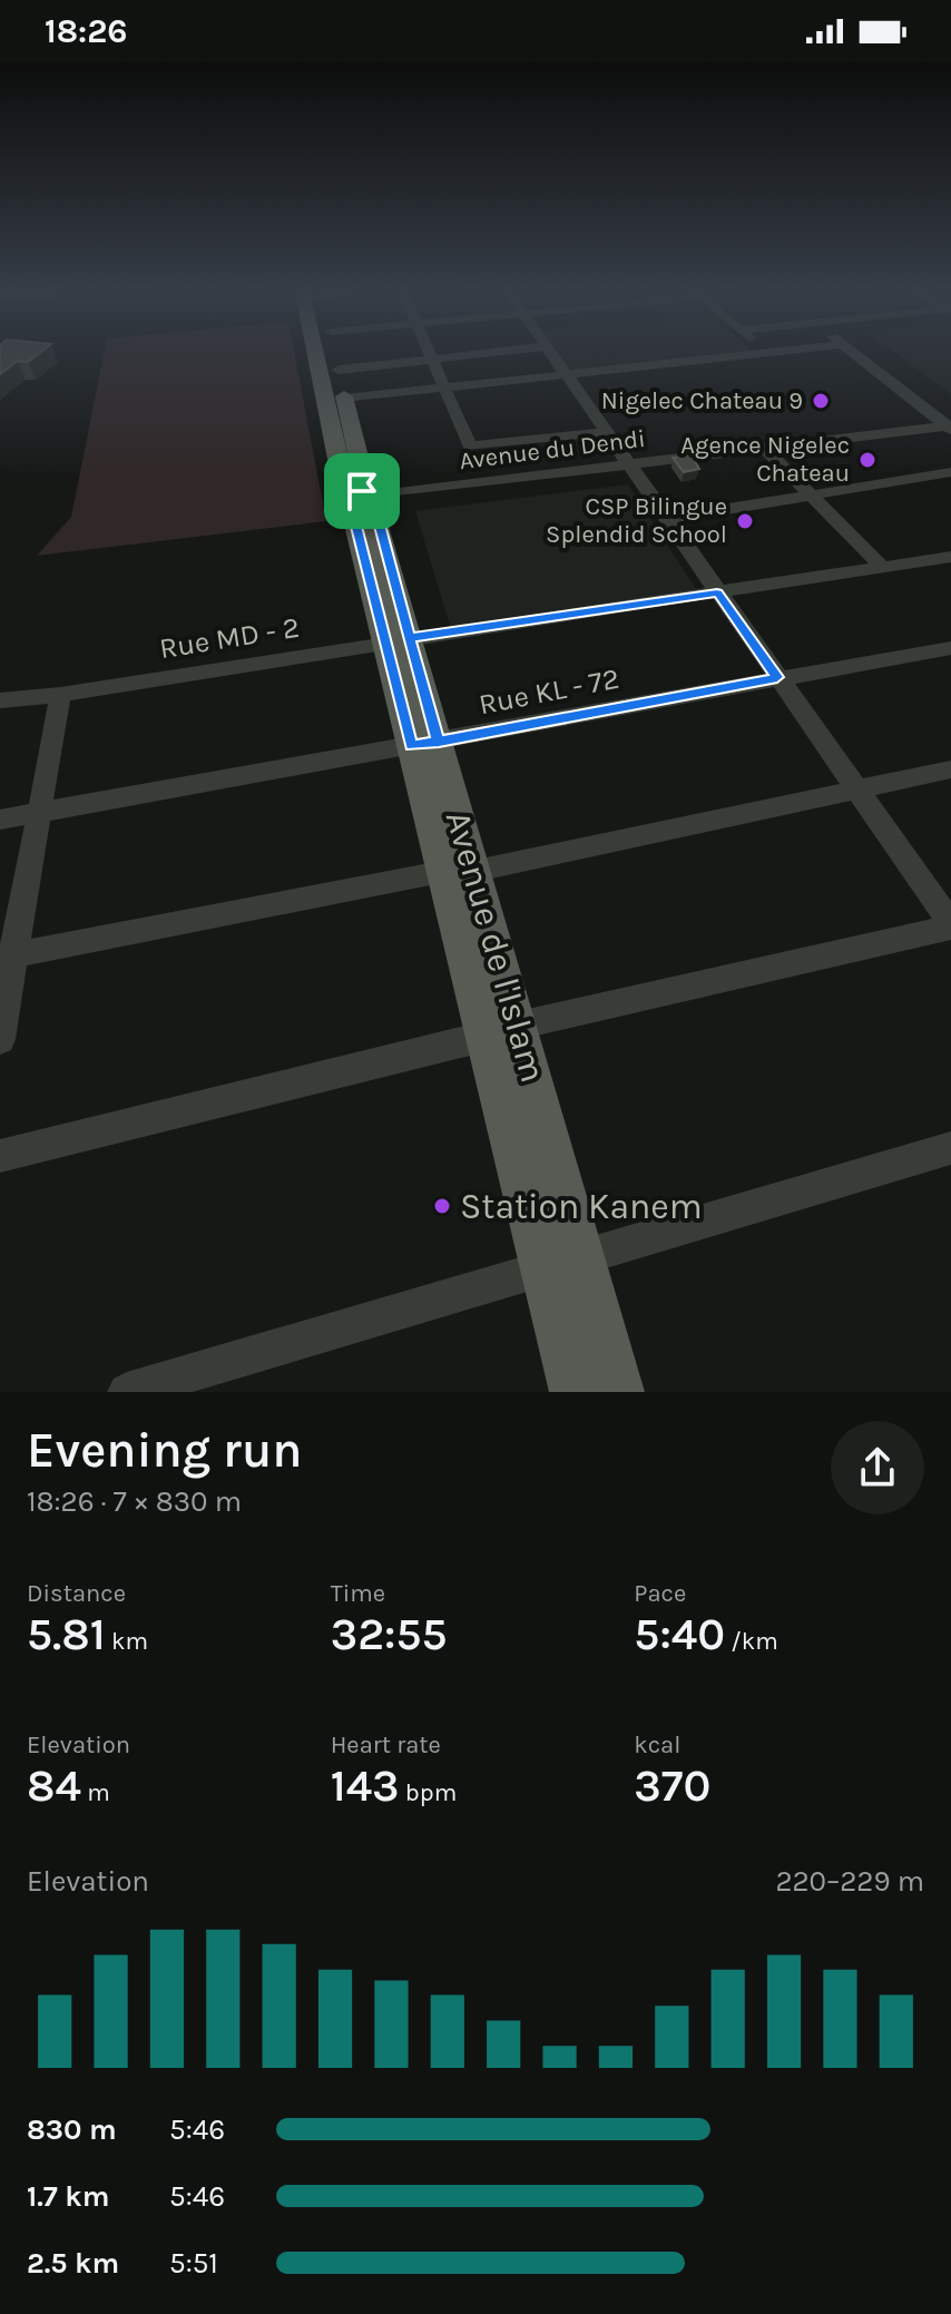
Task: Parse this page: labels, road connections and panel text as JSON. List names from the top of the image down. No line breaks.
{"streets":{"main road":["Avenue de l'Islam"],"street":["Avenue du Dendi","Rue MD - 2","Rue KL - 72"]},"crossings":[["Avenue du Dendi","Avenue de l'Islam"],["Rue MD - 2","Avenue de l'Islam"],["Rue KL - 72","Avenue de l'Islam"]],"places":["Nigelec Chateau 9","Agence Nigelec Chateau","CSP Bilingue Splendid School","Station Kanem"],"page":{"status":"18:26","heading":["Evening run","18:26 · 7 × 830 m"],"stats":[["Distance","5.81 km"],["Time","32:55"],["Pace","5:40 /km"],["Elevation","84 m"],["Heart rate","143 bpm"],["kcal","370"]],"chart":["Elevation","220–229 m"],"list":[{"name":"830 m","note":"5:46"},{"name":"1.7 km","note":"5:46"},{"name":"2.5 km","note":"5:51"}]}}
